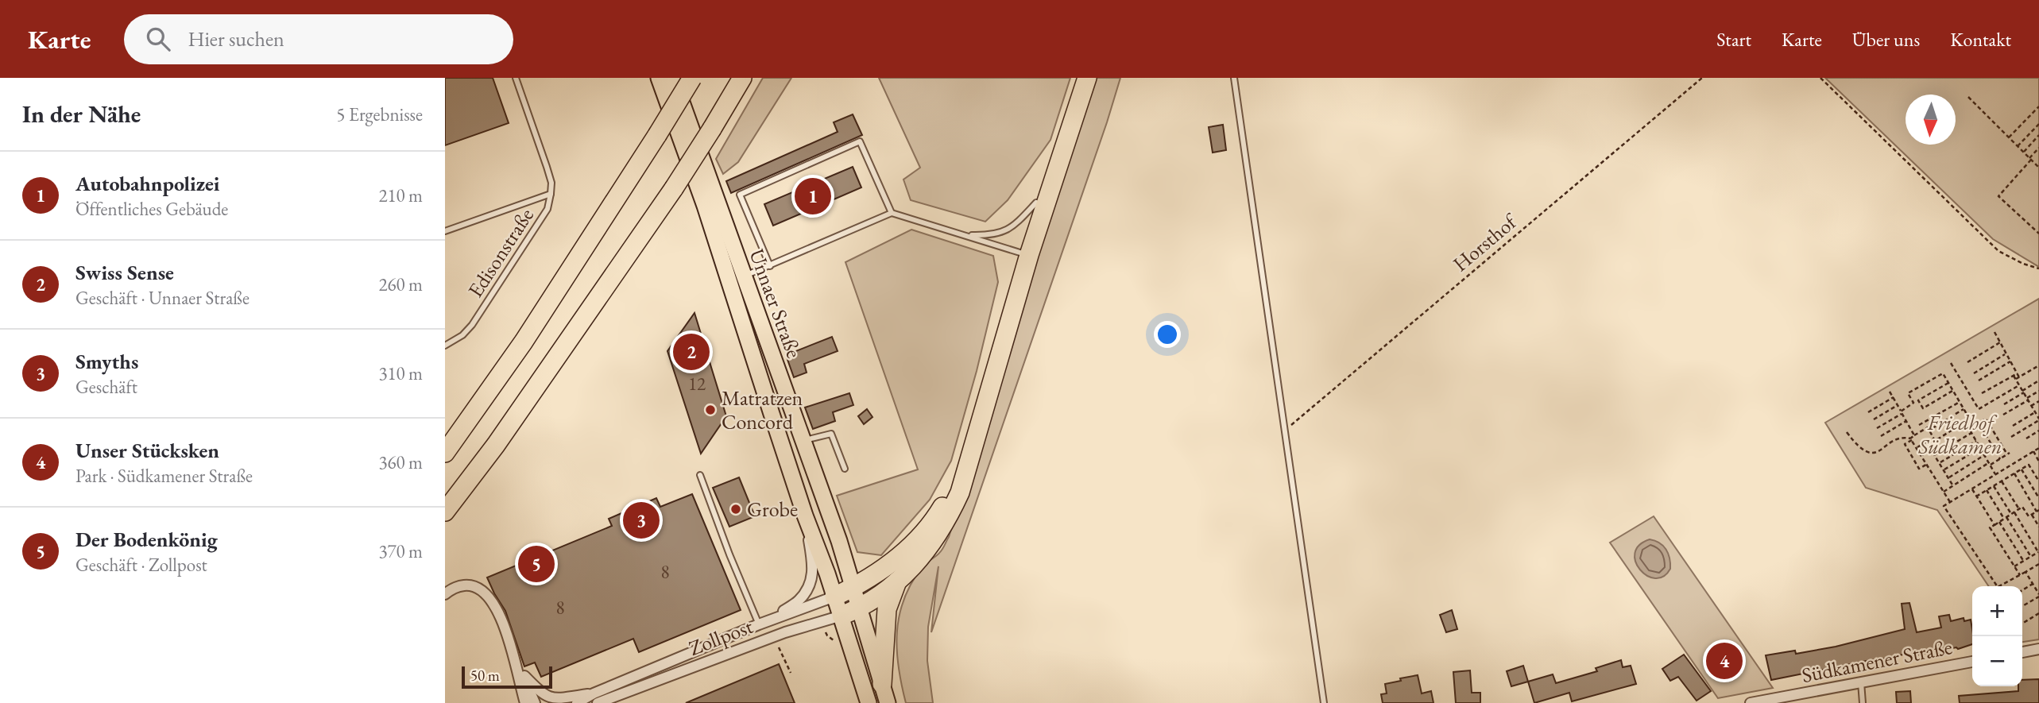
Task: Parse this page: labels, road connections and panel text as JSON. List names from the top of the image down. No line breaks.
{"streets":{"main road":["Unnaer Straße"],"street":["Zollpost","Südkamener Straße"],"lane":["Edisonstraße"],"path":["Horsthof"]},"crossings":[["Unnaer Straße","Zollpost"]],"parks":["Friedhof Südkamen"],"places":["Matratzen Concord","Grobe"],"house_numbers":["12","8","8"],"scale_bar":"50 m","north":"bottom","page":{"header":"Karte","search":"Hier suchen","nav":["Start","Karte","Über uns","Kontakt"],"heading":["In der Nähe","5 Ergebnisse"],"list":[{"mark":"1","name":"Autobahnpolizei","note":"Öffentliches Gebäude","value":"210 m"},{"mark":"2","name":"Swiss Sense","note":"Geschäft · Unnaer Straße","value":"260 m"},{"mark":"3","name":"Smyths","note":"Geschäft","value":"310 m"},{"mark":"4","name":"Unser Stücksken","note":"Park · Südkamener Straße","value":"360 m"},{"mark":"5","name":"Der Bodenkönig","note":"Geschäft · Zollpost","value":"370 m"}],"pins":["1","2","3","5","4"],"map_buttons":["+","−"],"scale":"50 m"}}
